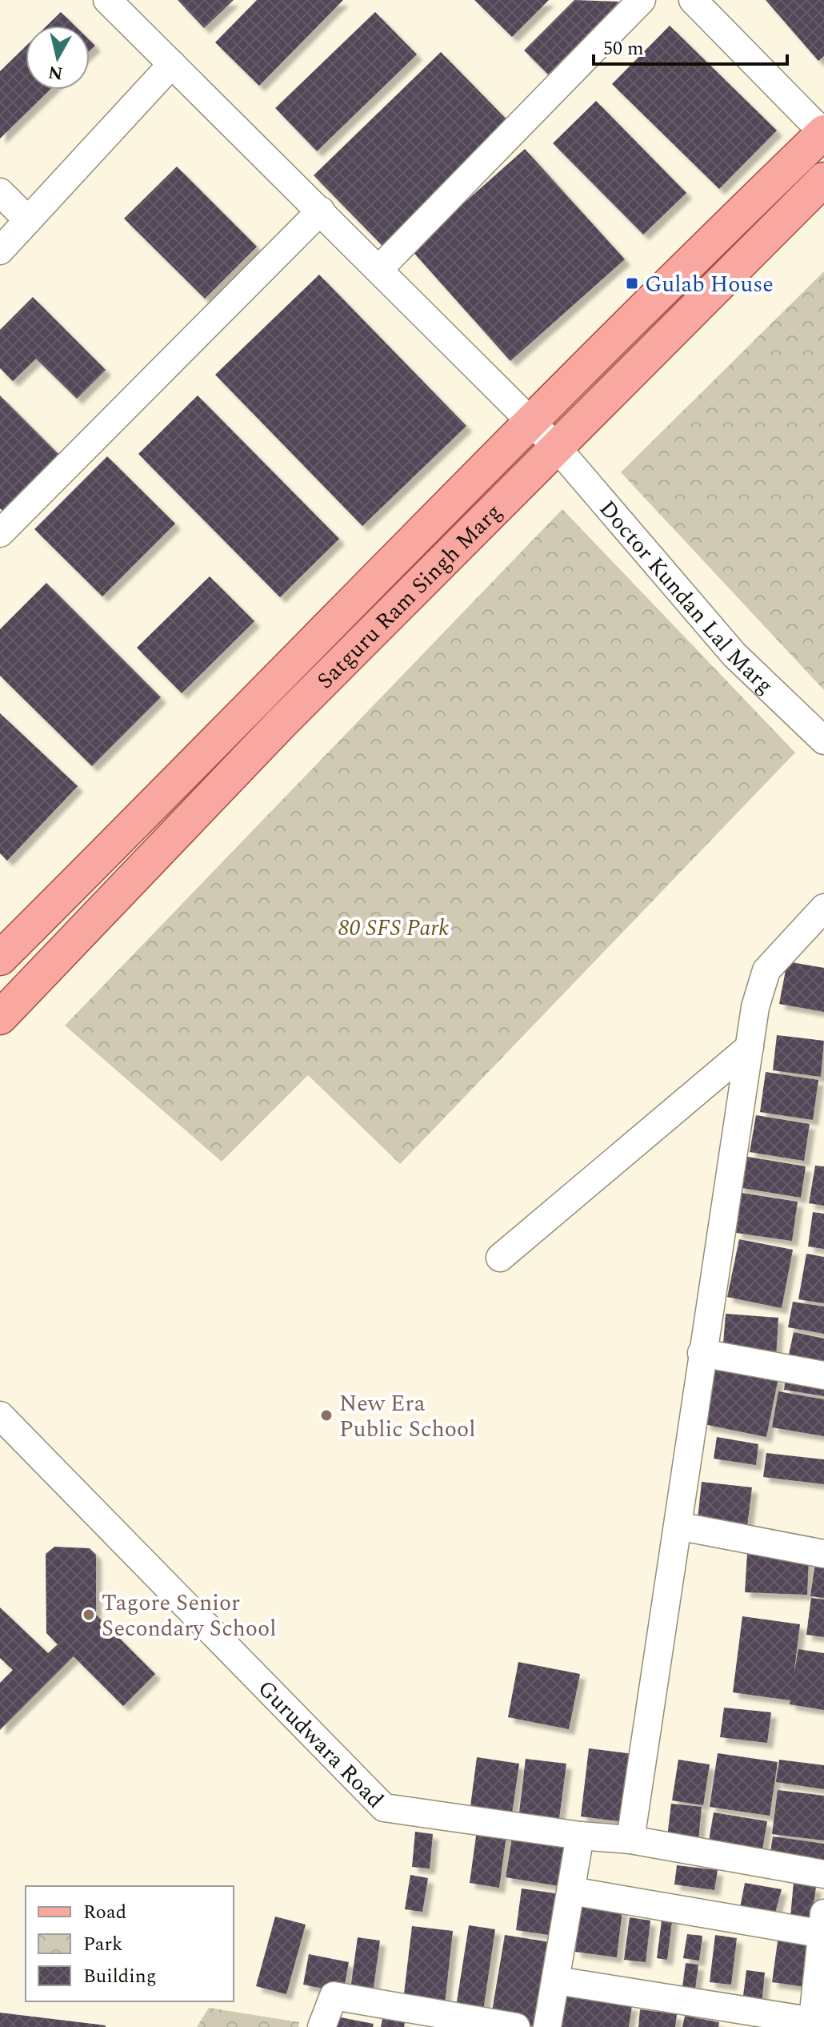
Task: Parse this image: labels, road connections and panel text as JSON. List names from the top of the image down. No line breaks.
{"streets":{"main road":["Satguru Ram Singh Marg"],"street":["Doctor Kundan Lal Marg","Gurudwara Road"]},"crossings":[["Satguru Ram Singh Marg","Doctor Kundan Lal Marg"]],"parks":["80 SFS Park"],"places":{"transit":["Gulab House"],"other":["New Era Public School","Tagore Senior Secondary School"]},"legend":["Road","Park","Building"],"scale_bar":"50 m","north":"bottom"}
